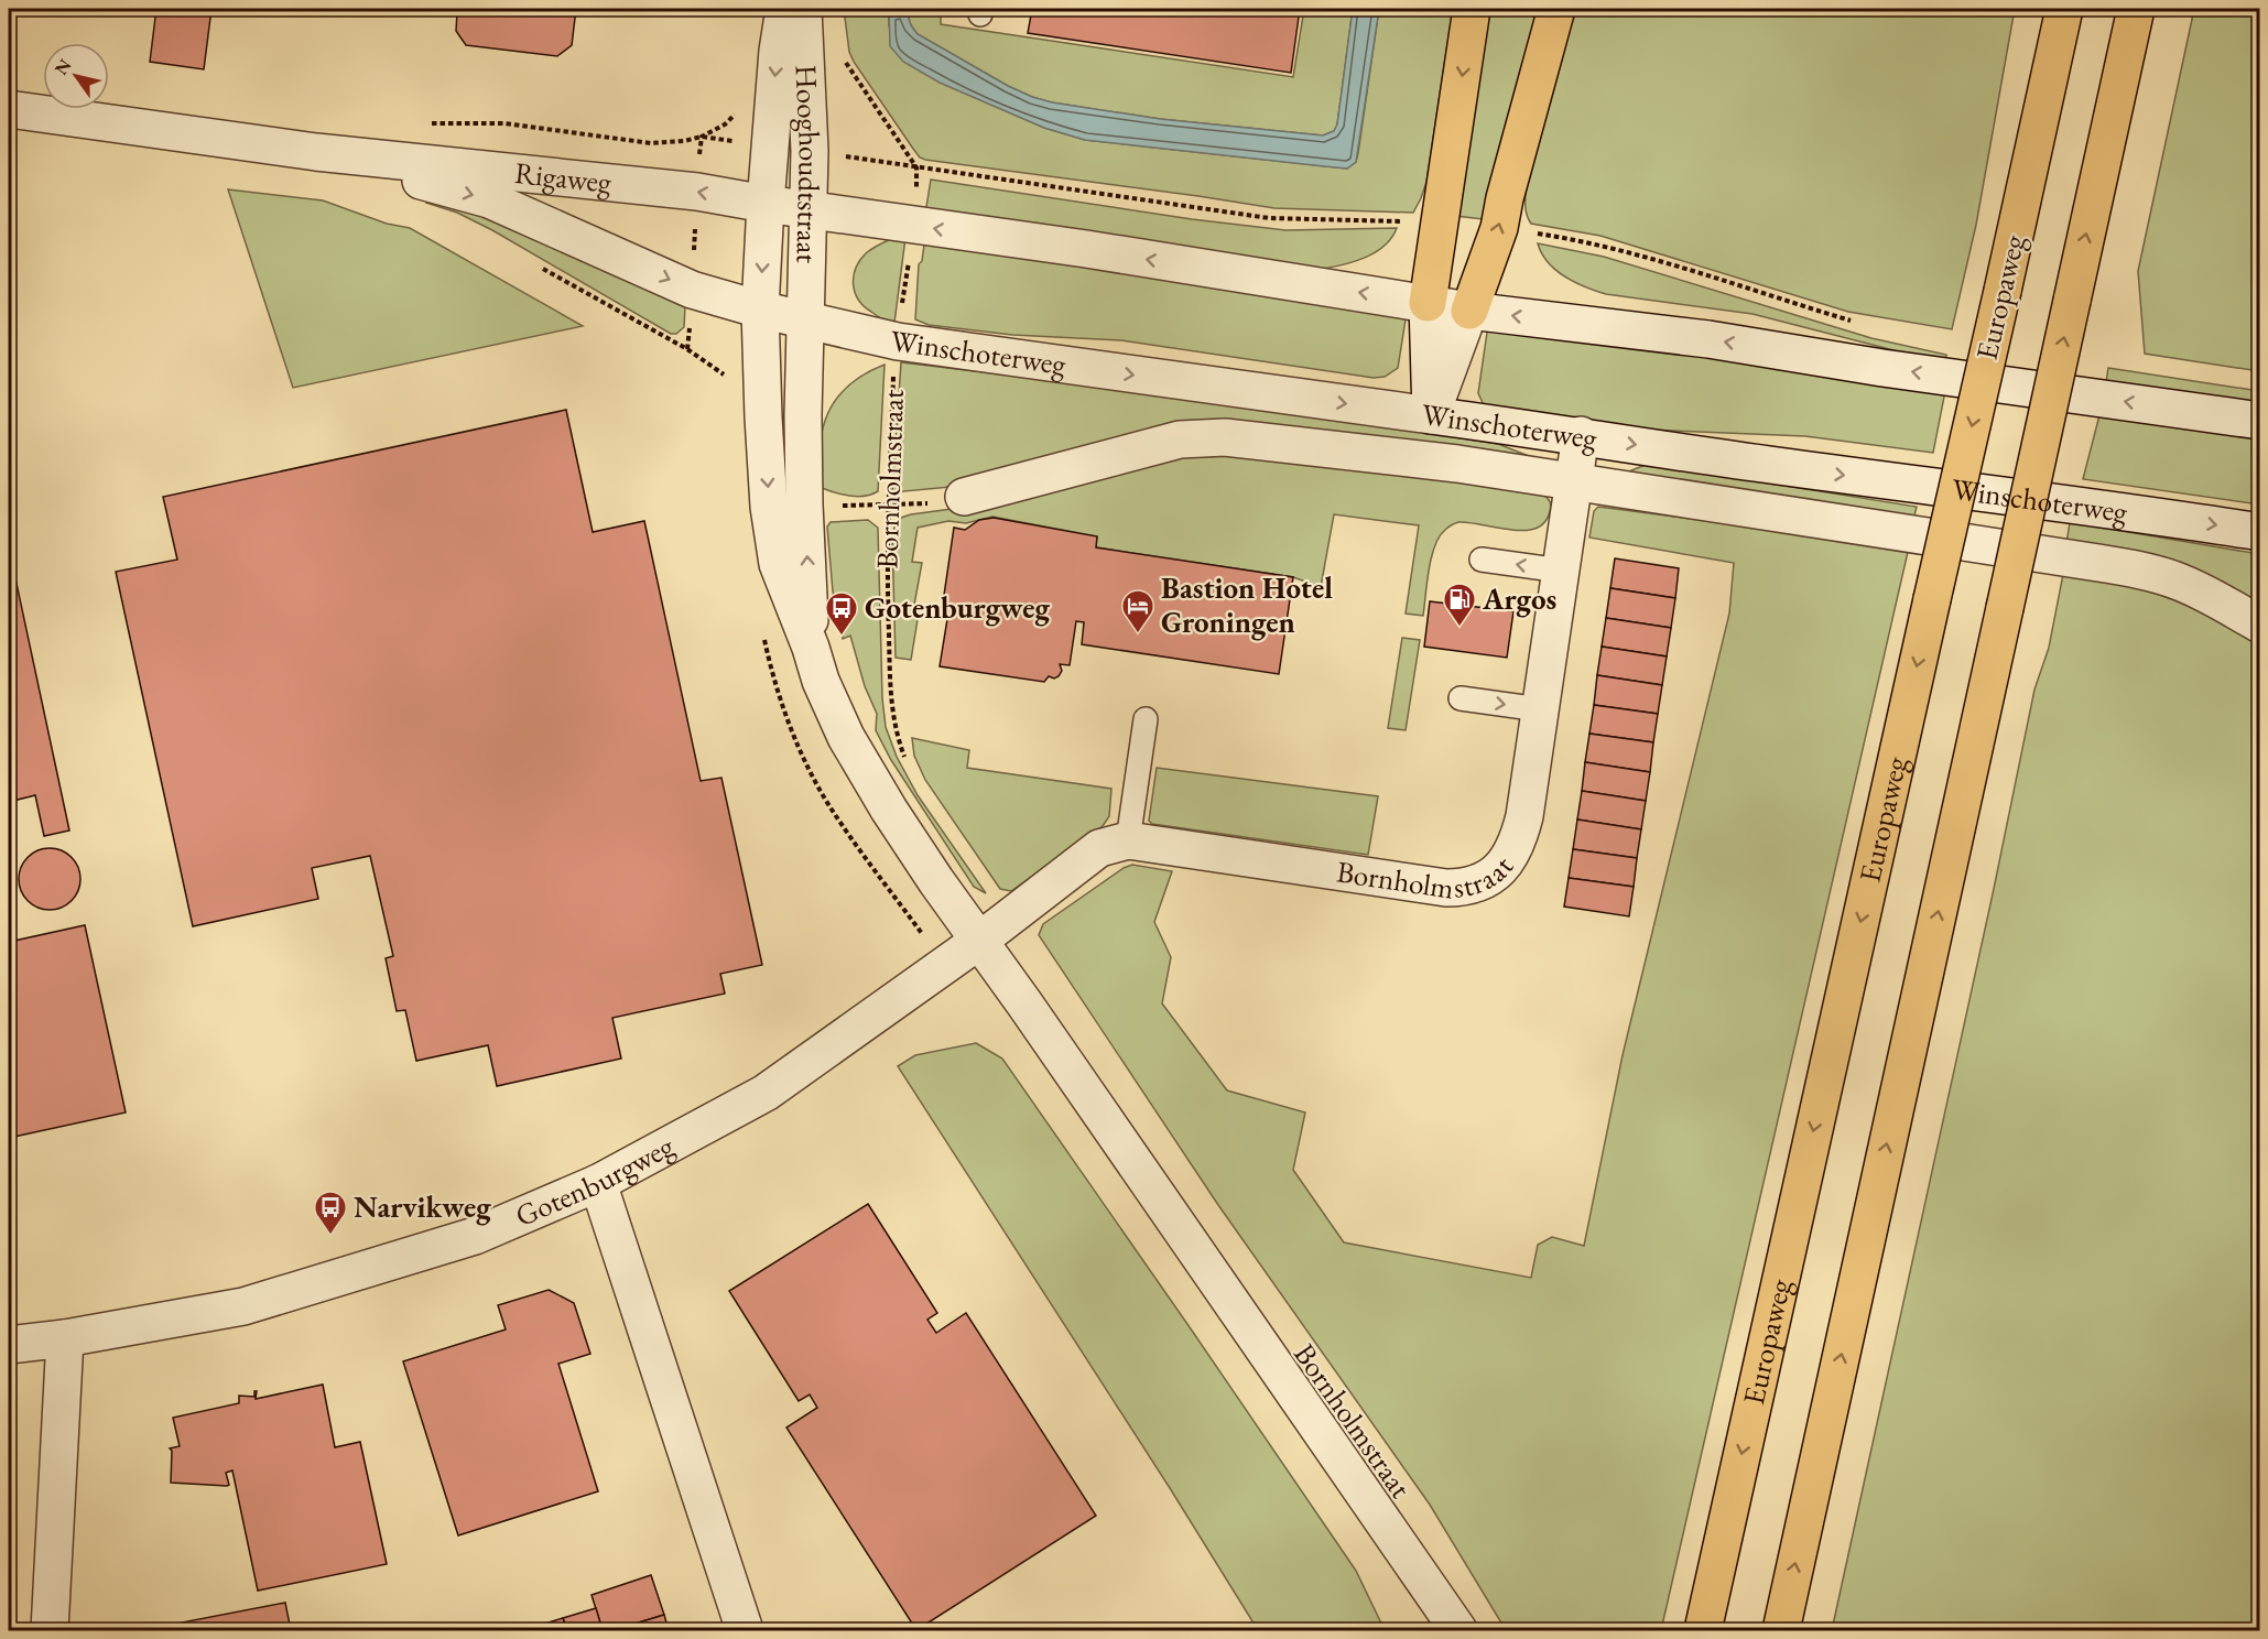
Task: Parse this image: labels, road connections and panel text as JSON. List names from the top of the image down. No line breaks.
{"streets":{"highway":["Europaweg"],"street":["Hooghoudtstraat","Rigaweg","Winschoterweg","Bornholmstraat","Gotenburgweg"]},"crossings":[["Hooghoudtstraat","Rigaweg"],["Hooghoudtstraat","Winschoterweg"],["Hooghoudtstraat","Bornholmstraat"],["Rigaweg","Winschoterweg"],["Rigaweg","Bornholmstraat"],["Winschoterweg","Bornholmstraat"],["Bornholmstraat","Gotenburgweg"]],"places":{"fuel station":["Argos"],"hotel":["Bastion Hotel Groningen"],"bus stop":["Gotenburgweg","Narvikweg"]},"north":"top left"}
